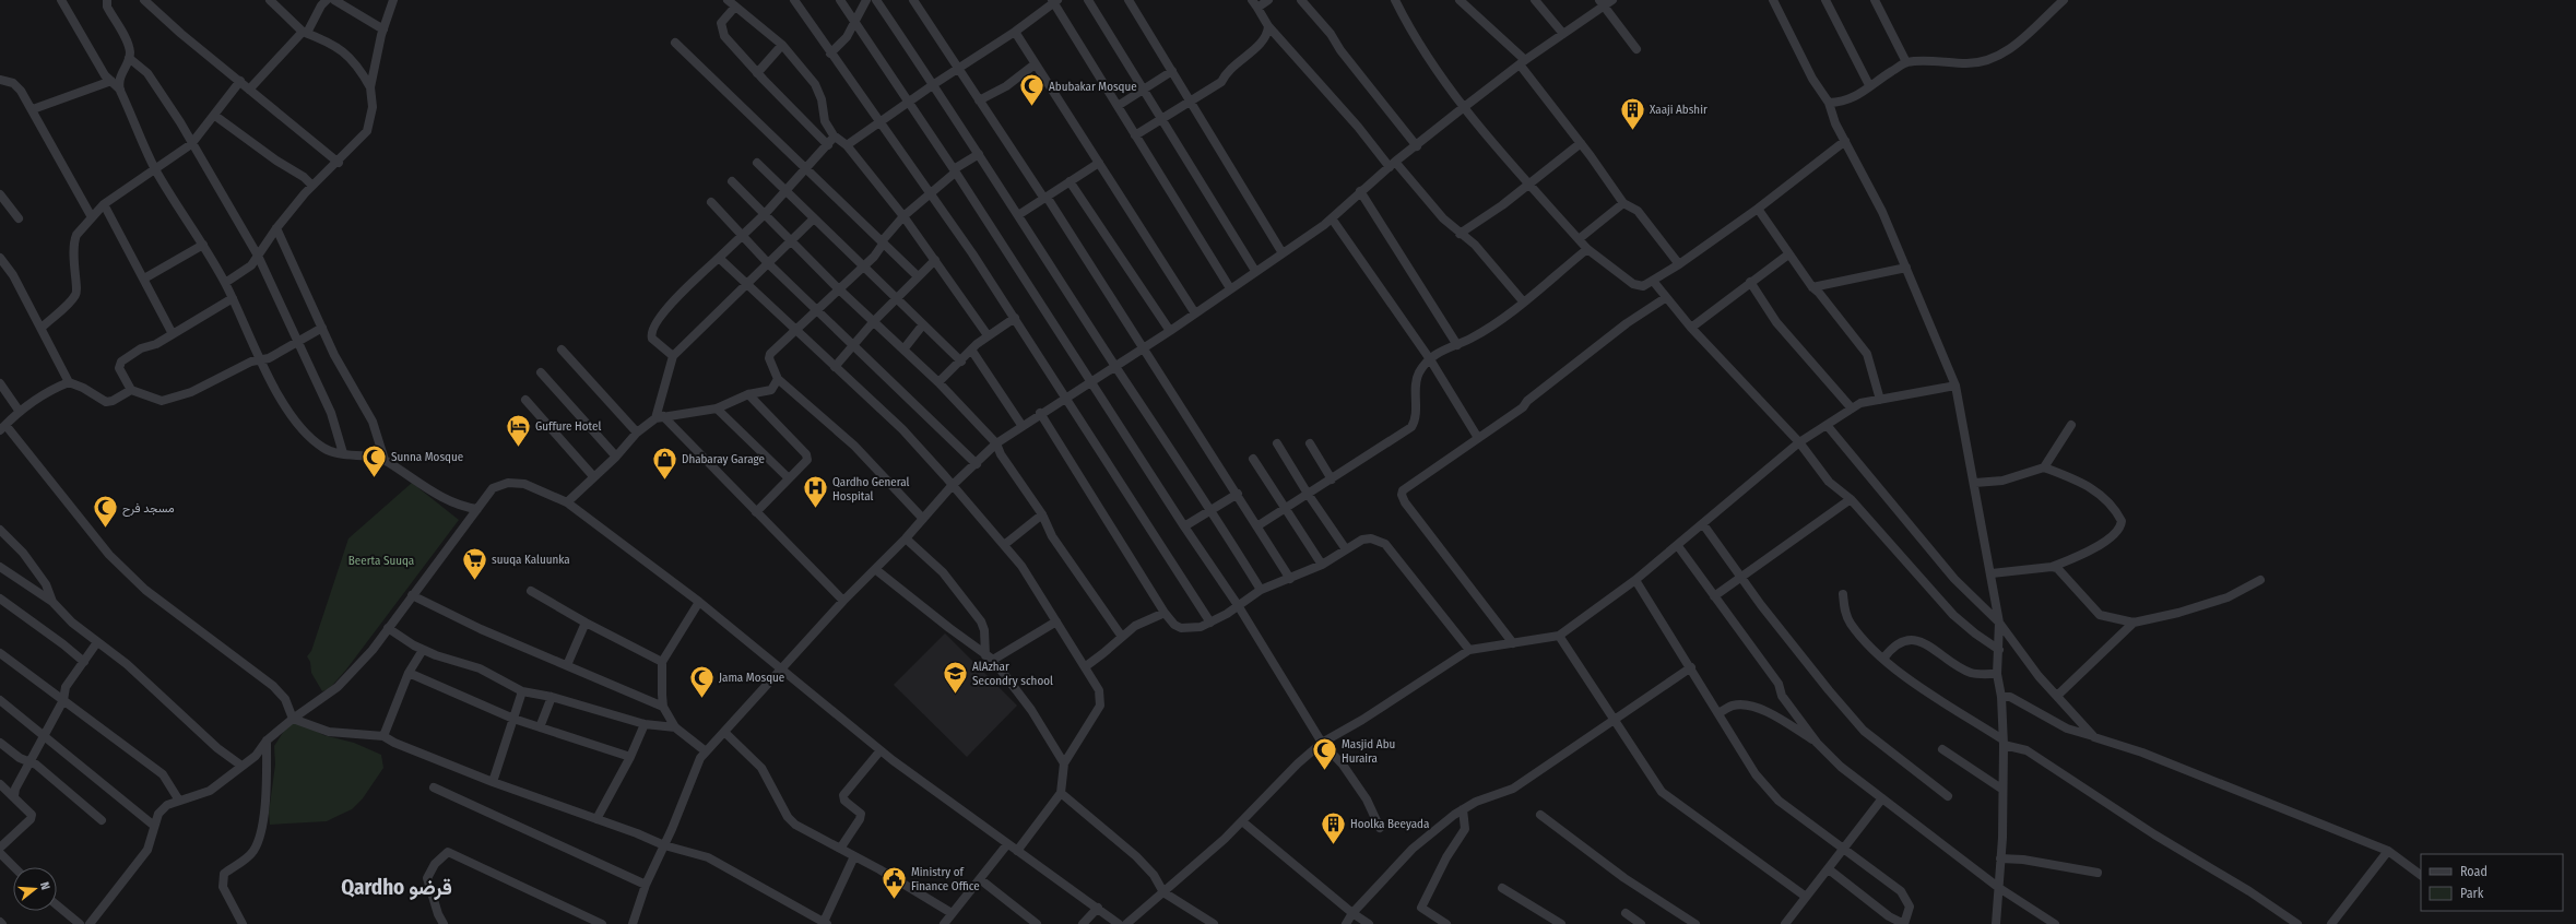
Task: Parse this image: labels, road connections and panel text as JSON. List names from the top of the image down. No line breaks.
{"districts":["Qardho قرضو"],"parks":["Beerta Suuqa"],"places":{"mosque":["Abubakar Mosque","Sunna Mosque","مسجد فرح","Jama Mosque","Masjid Abu Huraira"],"building":["Xaaji Abshir","Hoolka Beeyada"],"hotel":["Guffure Hotel"],"shop":["Dhabaray Garage"],"hospital":["Qardho General Hospital"],"supermarket":["suuqa Kaluunka"],"school or university":["AlAzhar Secondry school"],"public building":["Ministry of Finance Office"]},"legend":["Road","Park"],"north":"right"}
